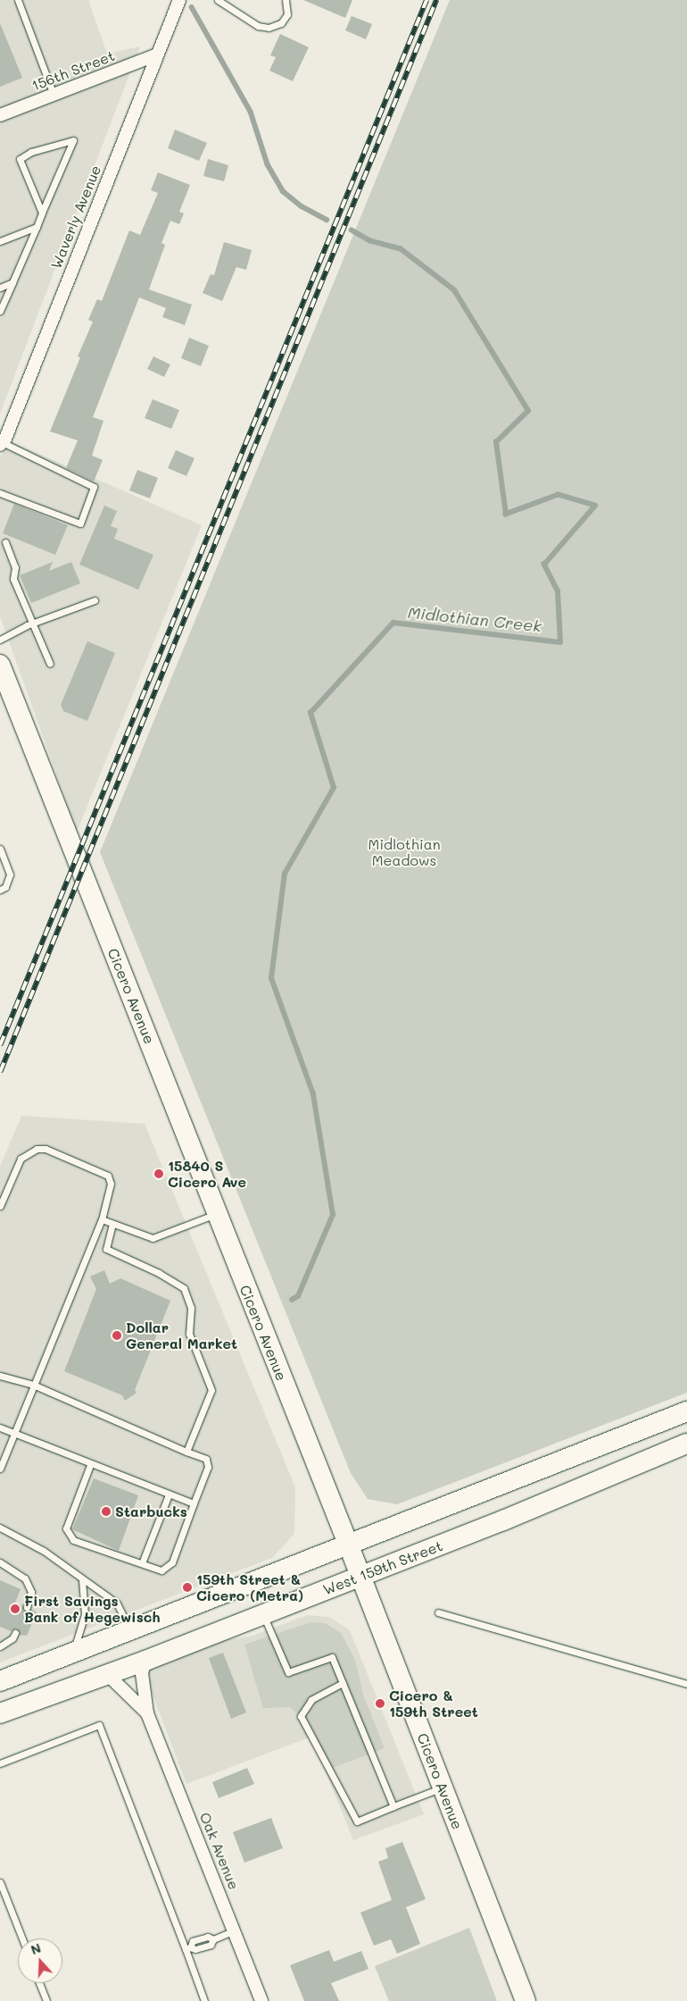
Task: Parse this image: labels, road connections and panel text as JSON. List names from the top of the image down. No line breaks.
{"streets":{"main road":["Cicero Avenue","West 159th Street"],"street":["156th Street","Waverly Avenue","Oak Avenue"]},"crossings":[["156th Street","Waverly Avenue"],["Cicero Avenue","West 159th Street"],["West 159th Street","Oak Avenue"]],"water":["Midlothian Creek"],"parks":["Midlothian Meadows"],"places":["15840 S Cicero Ave","Dollar General Market","Starbucks","159th Street & Cicero (Metra)","First Savings Bank of Hegewisch","Cicero & 159th Street"],"north":"top"}
